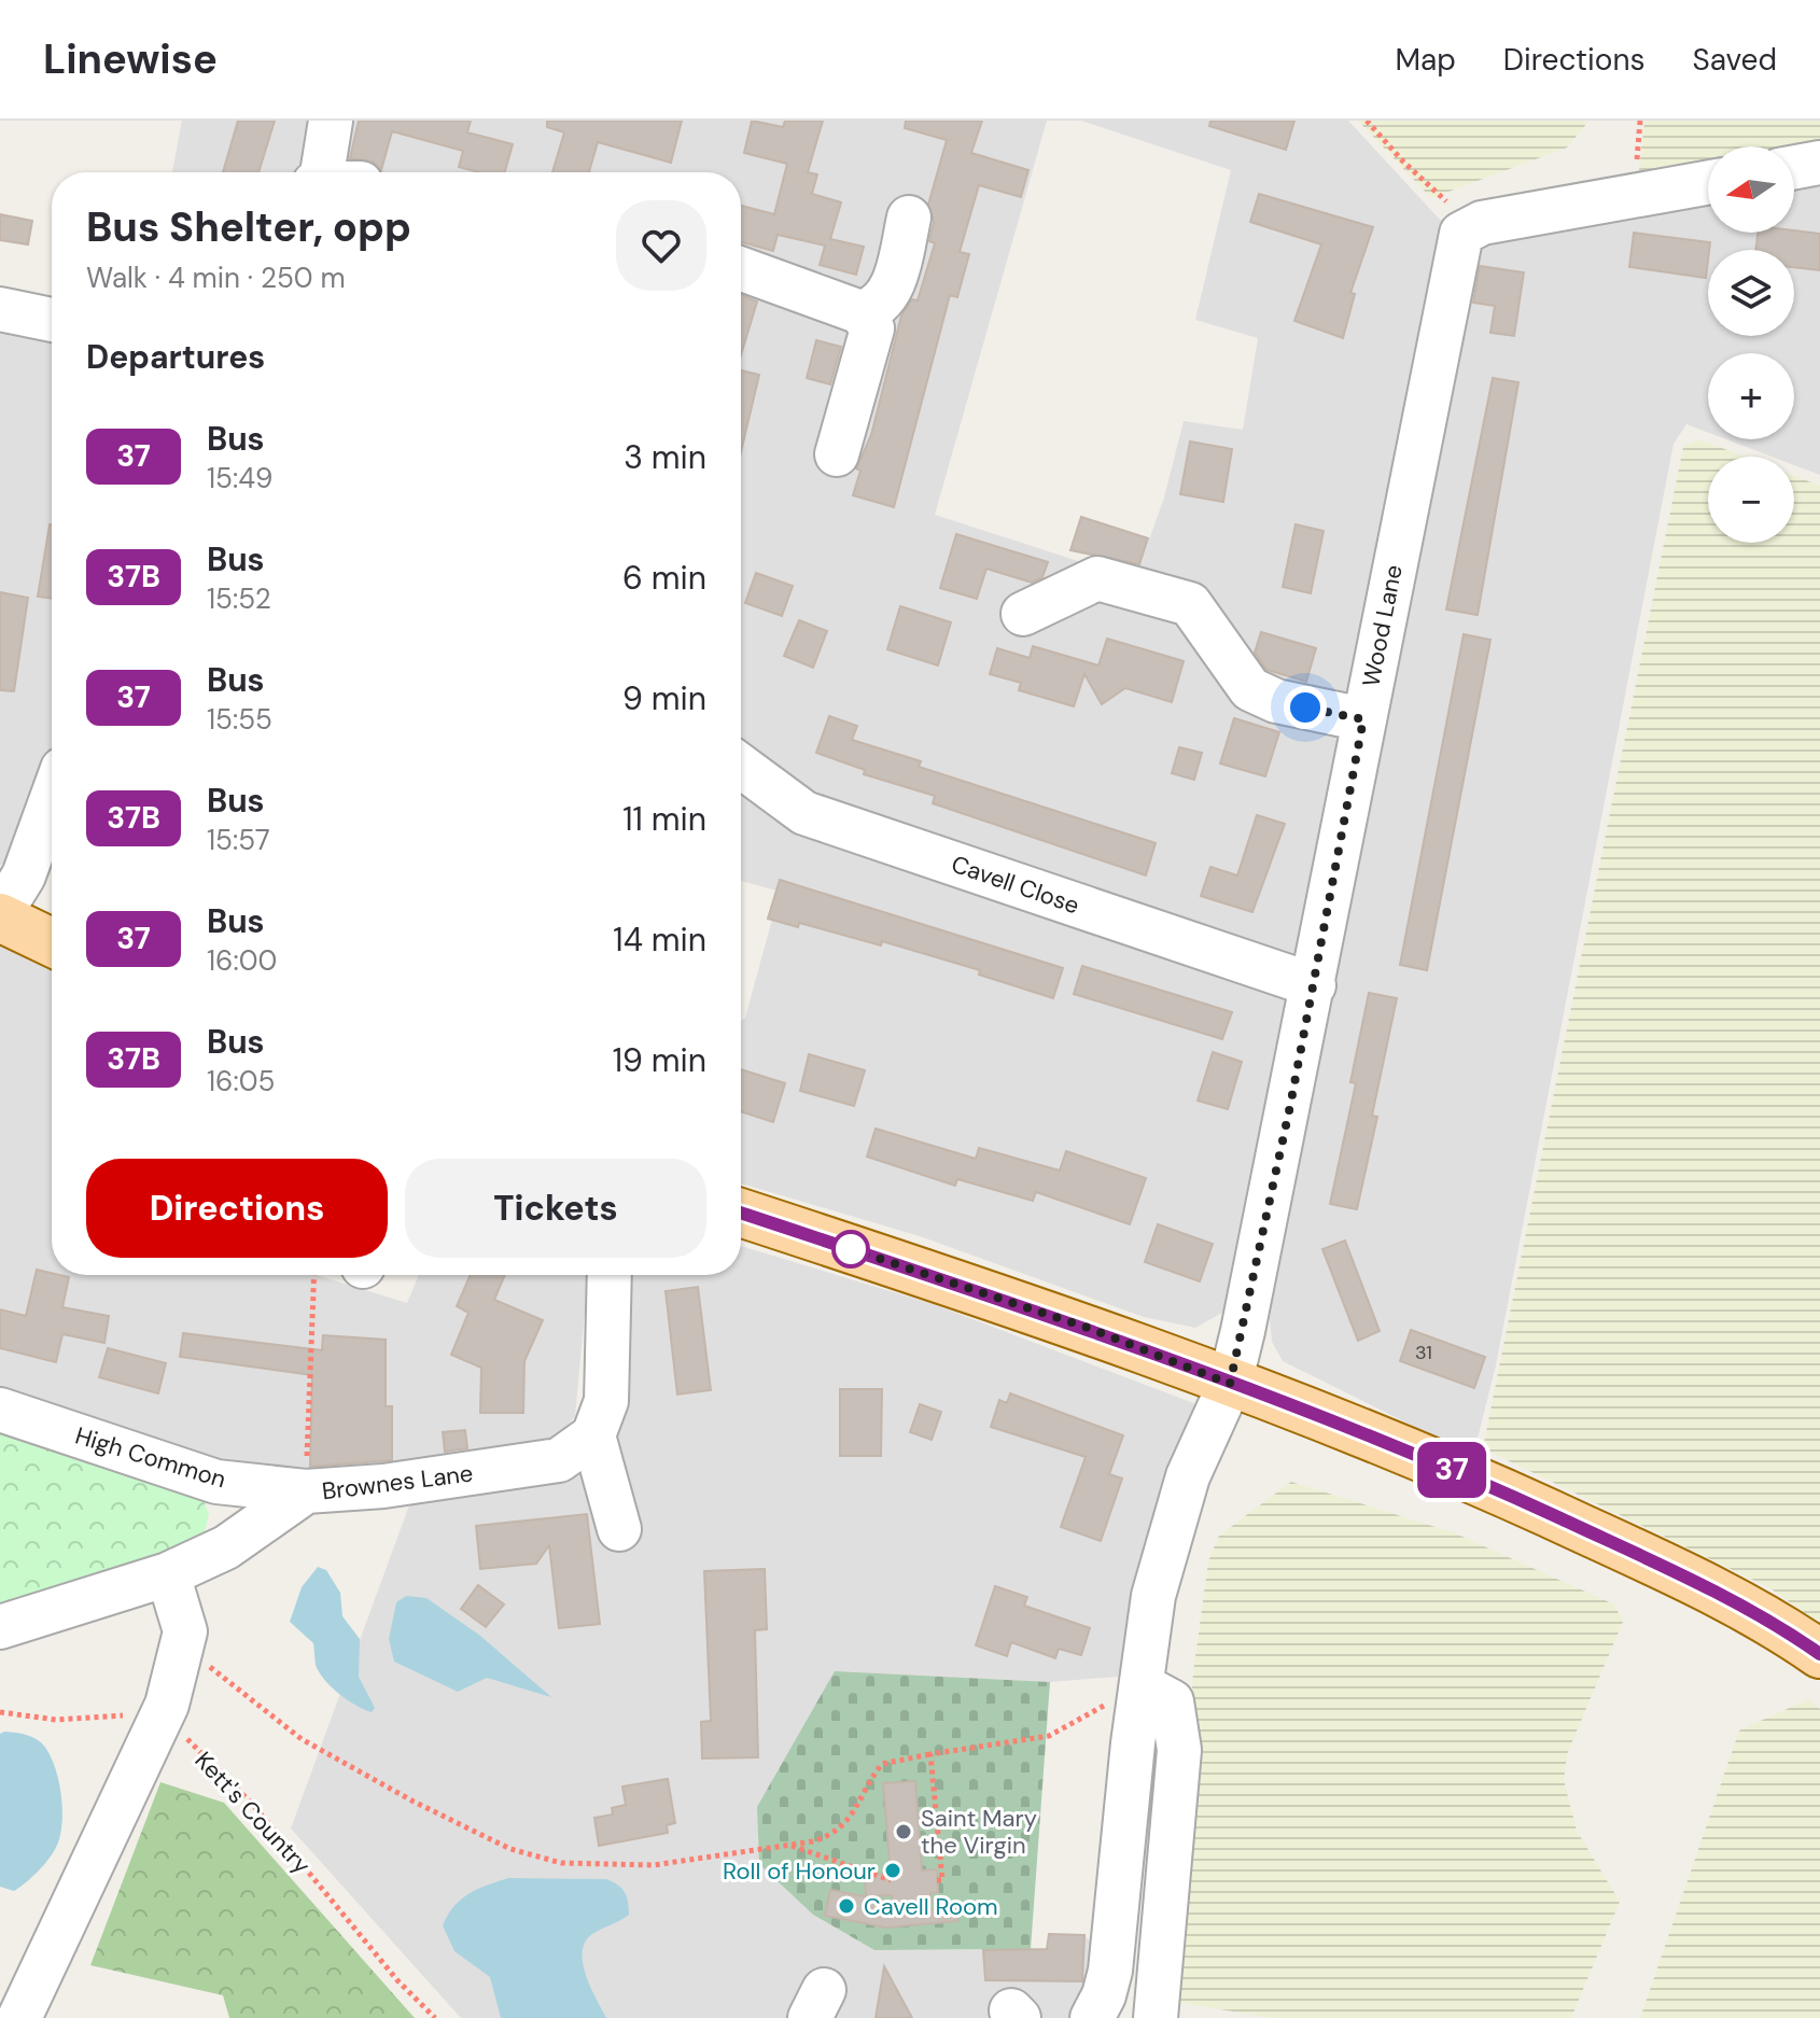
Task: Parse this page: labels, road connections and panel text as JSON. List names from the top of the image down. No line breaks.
{"streets":{"street":["Wood Lane","Cavell Close","High Common","Brownes Lane"],"path":["Kett's Country"]},"crossings":[["Wood Lane","Cavell Close"],["High Common","Brownes Lane"]],"places":["Saint Mary the Virgin","Roll of Honour","Cavell Room"],"lines":["bus line 37"],"house_numbers":["31"],"north":"left","page":{"header":"Linewise","nav":["Map","Directions","Saved"],"on_map":"37","map_buttons":["+","−"],"heading":[["Bus Shelter, opp","Walk · 4 min · 250 m"],"Departures"],"list":[{"mark":"37","name":"Bus","note":"15:49","value":"3 min"},{"mark":"37B","name":"Bus","note":"15:52","value":"6 min"},{"mark":"37","name":"Bus","note":"15:55","value":"9 min"},{"mark":"37B","name":"Bus","note":"15:57","value":"11 min"},{"mark":"37","name":"Bus","note":"16:00","value":"14 min"},{"mark":"37B","name":"Bus","note":"16:05","value":"19 min"}],"buttons":["Directions","Tickets"]}}
